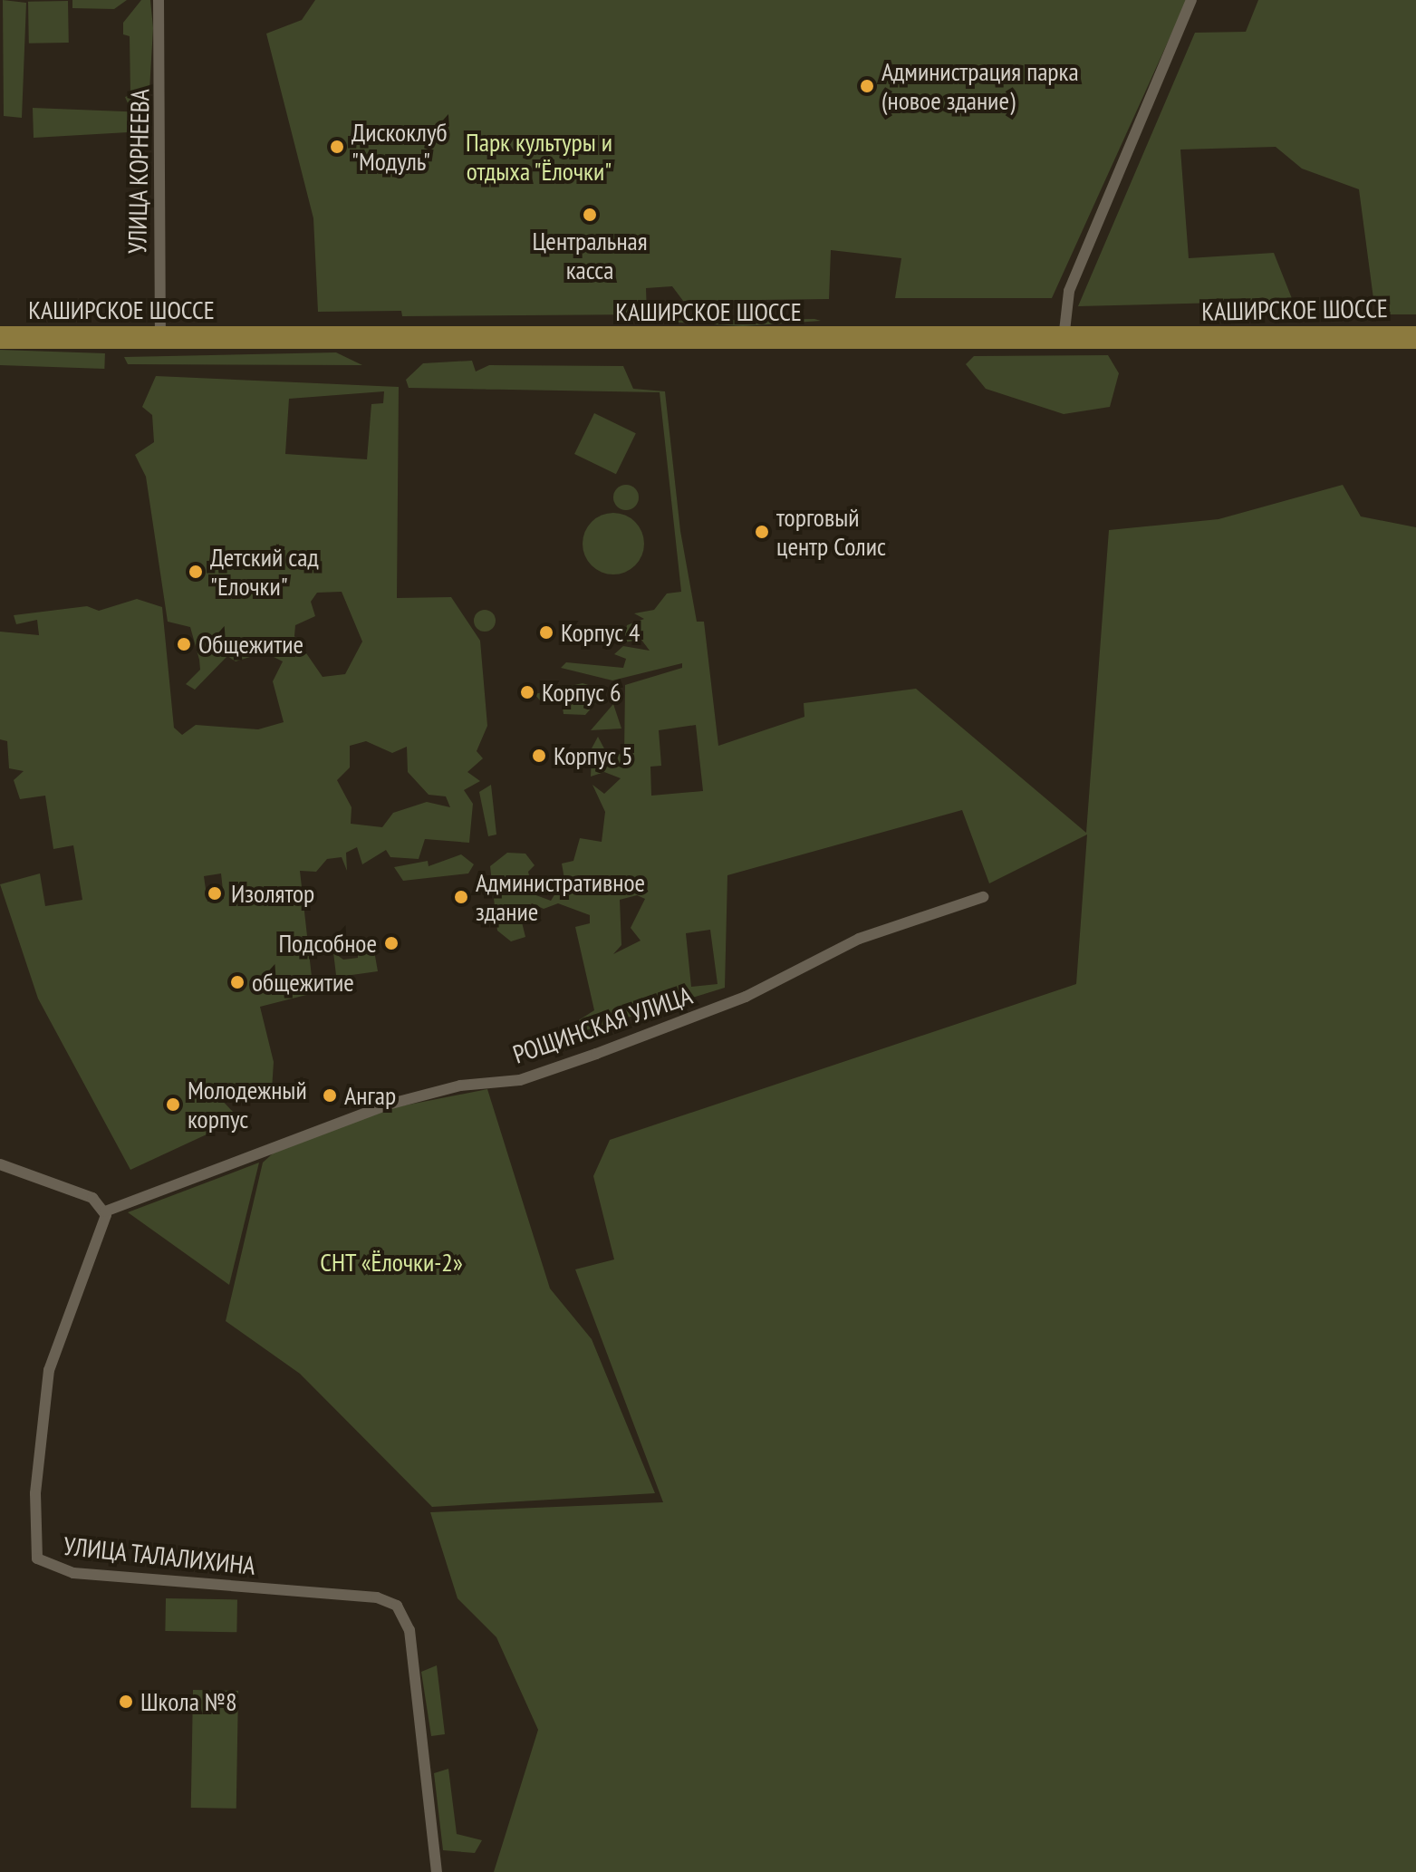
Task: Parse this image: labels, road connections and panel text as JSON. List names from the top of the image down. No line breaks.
{"streets":{"main road":["КАШИРСКОЕ ШОССЕ"],"street":["УЛИЦА КОРНЕЕВА","РОЩИНСКАЯ УЛИЦА","УЛИЦА ТАЛАЛИХИНА"]},"crossings":[["УЛИЦА КОРНЕЕВА","КАШИРСКОЕ ШОССЕ"],["РОЩИНСКАЯ УЛИЦА","УЛИЦА ТАЛАЛИХИНА"]],"parks":["Парк культуры и отдыха \"Ёлочки\"","СНТ «Ёлочки-2»"],"places":["Администрация парка (новое здание)","Дискоклуб \"Модуль\"","Центральная касса","торговый центр Солис","Детский сад \"Елочки\"","Корпус 4","Общежитие","Корпус 6","Корпус 5","Изолятор","Административное здание","Подсобное","общежитие","Ангар","Молодежный корпус","Школа №8"]}
